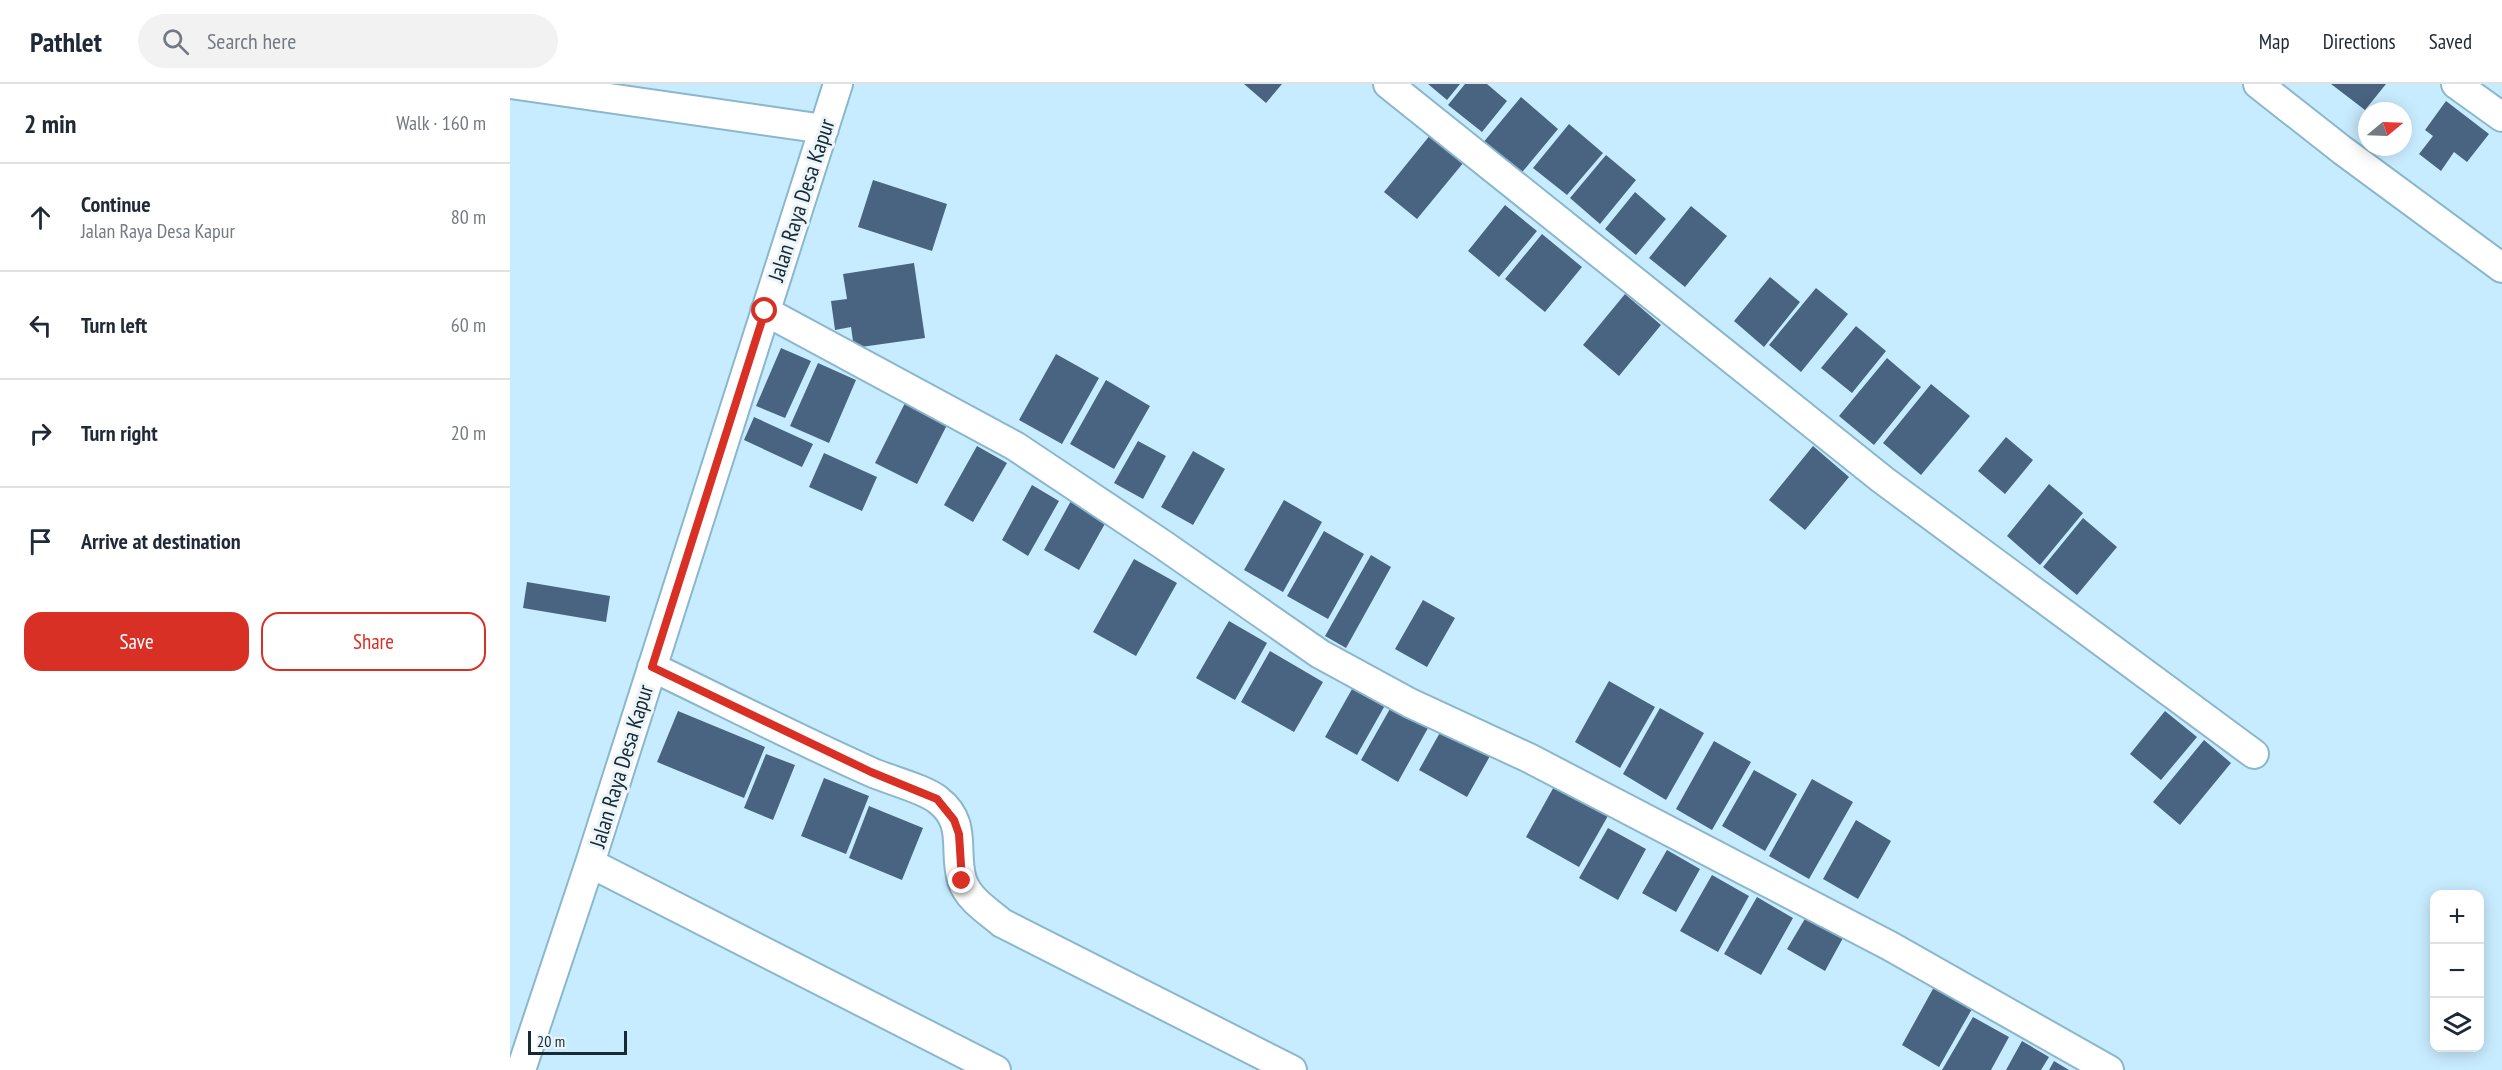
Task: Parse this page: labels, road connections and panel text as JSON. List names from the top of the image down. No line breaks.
{"streets":{"street":["Jalan Raya Desa Kapur"]},"scale_bar":"20 m","north":"right","page":{"header":"Pathlet","search":"Search here","nav":["Map","Directions","Saved"],"heading":["2 min","Walk · 160 m"],"list":[["Continue","Jalan Raya Desa Kapur","80 m"],["Turn left","60 m"],["Turn right","20 m"],"Arrive at destination"],"buttons":["Save","Share"],"map_buttons":["+","−"],"scale":"20 m"}}
